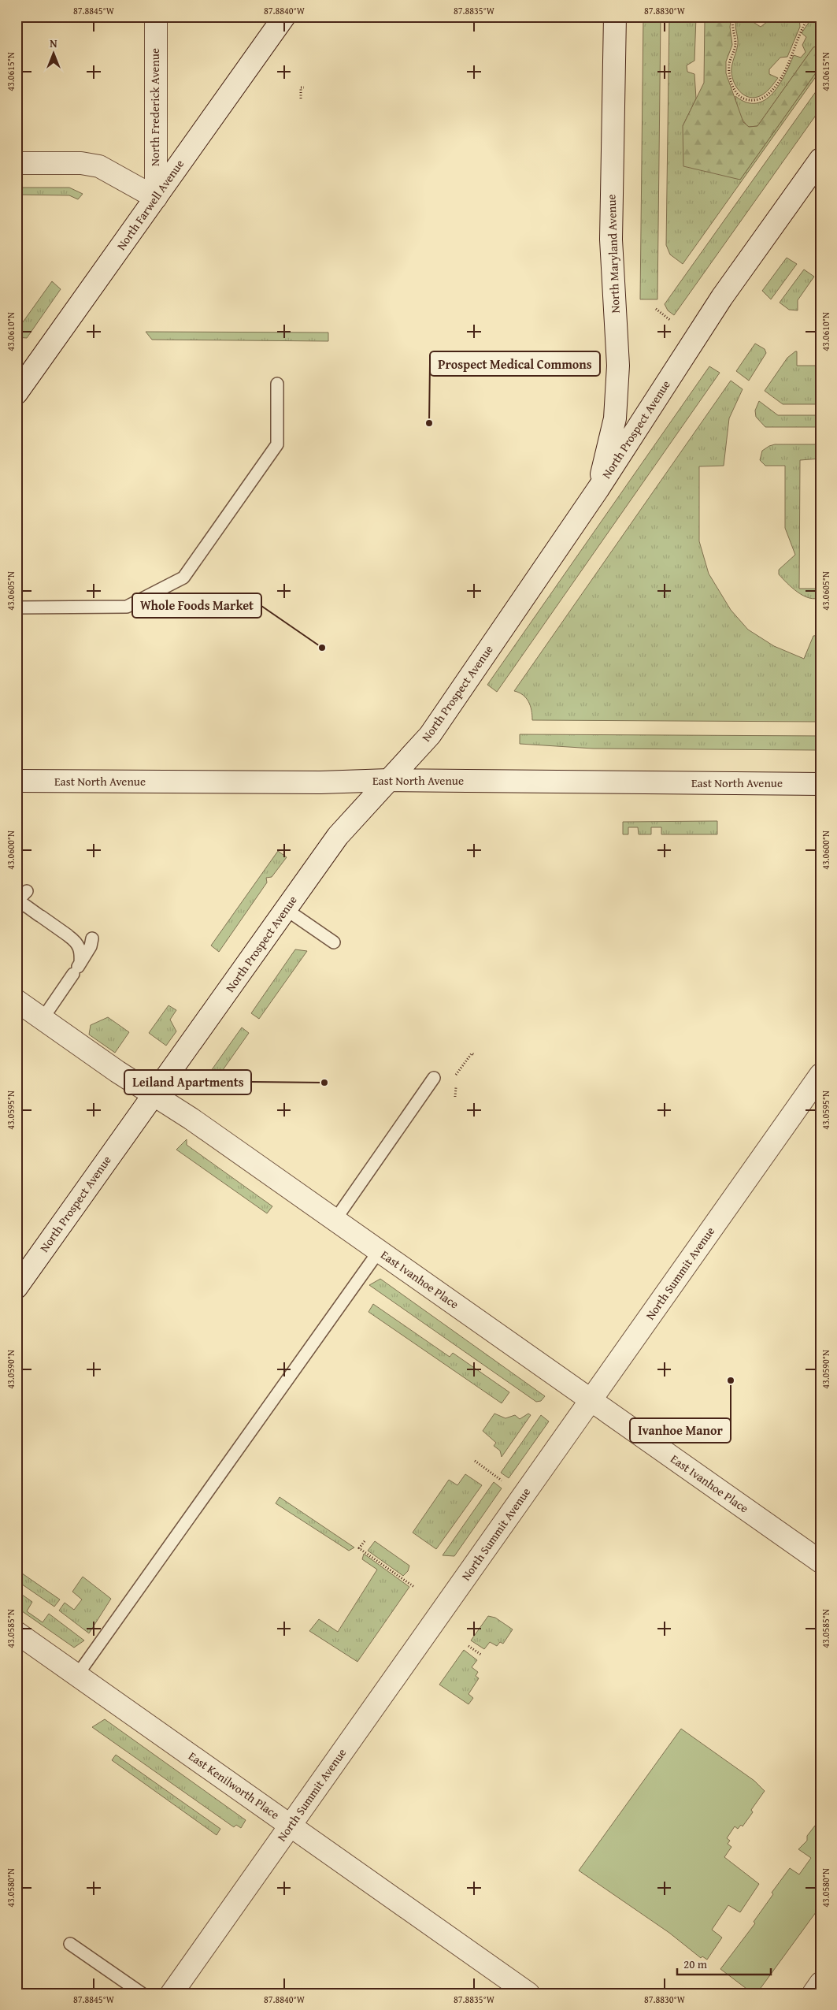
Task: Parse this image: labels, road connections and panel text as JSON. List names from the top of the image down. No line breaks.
{"streets":{"street":["North Frederick Avenue","North Farwell Avenue","North Maryland Avenue","North Prospect Avenue","East North Avenue","North Summit Avenue","East Ivanhoe Place","East Kenilworth Place"]},"crossings":[["North Frederick Avenue","North Farwell Avenue"],["North Maryland Avenue","North Prospect Avenue"],["North Prospect Avenue","East North Avenue"],["North Prospect Avenue","East Ivanhoe Place"],["North Summit Avenue","East Ivanhoe Place"],["North Summit Avenue","East Kenilworth Place"]],"places":["Prospect Medical Commons","Whole Foods Market","Leiland Apartments","Ivanhoe Manor"],"scale_bar":"20 m","north":"top","coordinates":["87.8845°W","87.8840°W","87.8835°W","87.8830°W","43.0615°N","43.0610°N","43.0605°N","43.0600°N","43.0595°N","43.0590°N","43.0585°N","43.0580°N"]}
